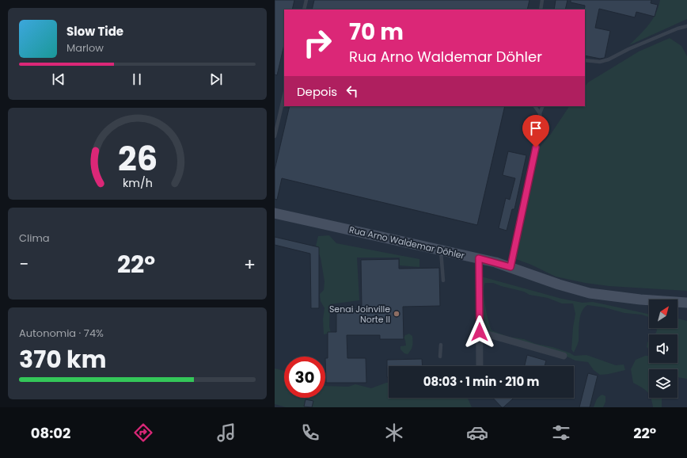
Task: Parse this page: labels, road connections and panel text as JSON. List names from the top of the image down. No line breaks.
{"streets":{"main road":["Rua Arno Waldemar Döhler"]},"places":["Senai Joinville Norte II"],"north":"top right","page":{"turn":["70 m","Rua Arno Waldemar Döhler"],"song":["Slow Tide","Marlow"],"then":"Depois","tile":["Clima",["Autonomia · 74%","370 km"]],"heat":["−","22°","+"],"limit":"30","trip":"08:03 · 1 min · 210 m","tabs":["08:02","22°"],"gauge":["26","km/h"]}}
